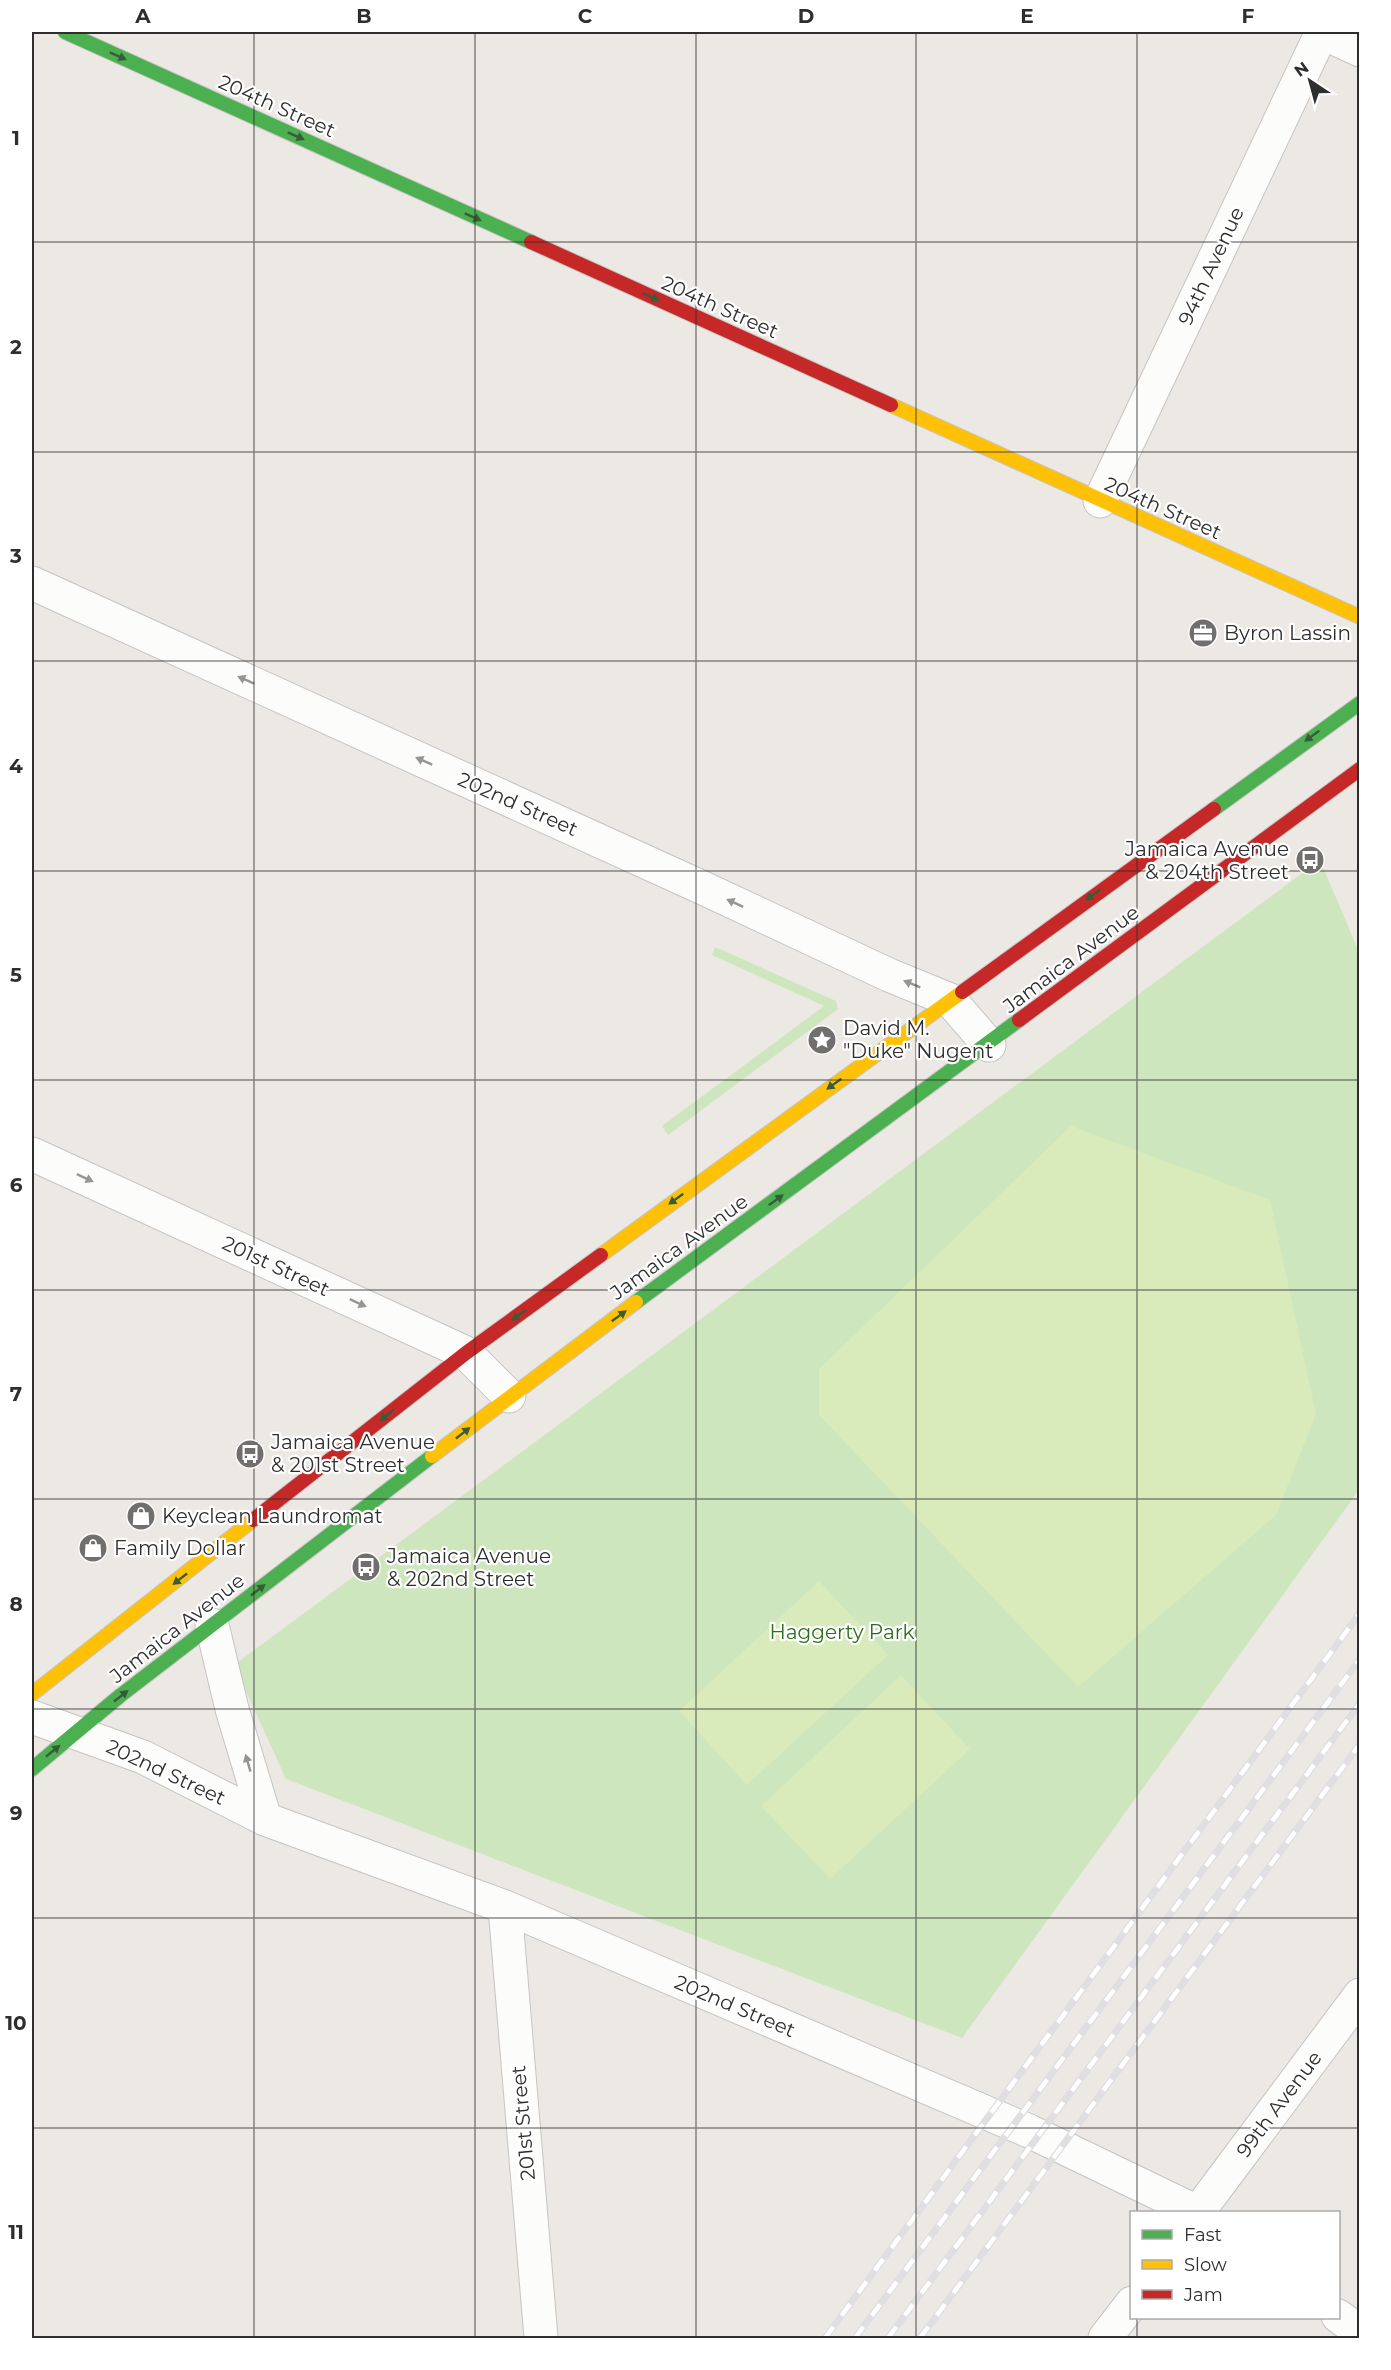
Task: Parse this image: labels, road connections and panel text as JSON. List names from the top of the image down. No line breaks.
{"streets":{"main road":["204th Street","Jamaica Avenue"],"street":["94th Avenue","202nd Street","201st Street","99th Avenue"]},"crossings":[["204th Street","94th Avenue"],["202nd Street","Jamaica Avenue"],["202nd Street","201st Street"],["Jamaica Avenue","201st Street"]],"one_way":["204th Street","202nd Street","201st Street"],"parks":["Haggerty Park"],"places":{"office":["Byron Lassin"],"bus stop":["Jamaica Avenue & 204th Street","Jamaica Avenue & 201st Street","Jamaica Avenue & 202nd Street"],"place":["David M. \"Duke\" Nugent"],"shop":["Keyclean Laundromat","Family Dollar"]},"legend":["Fast","Slow","Jam"],"north":"top left","grid":{"columns":["A","B","C","D","E","F"],"rows":["1","2","3","4","5","6","7","8","9","10","11"]}}
